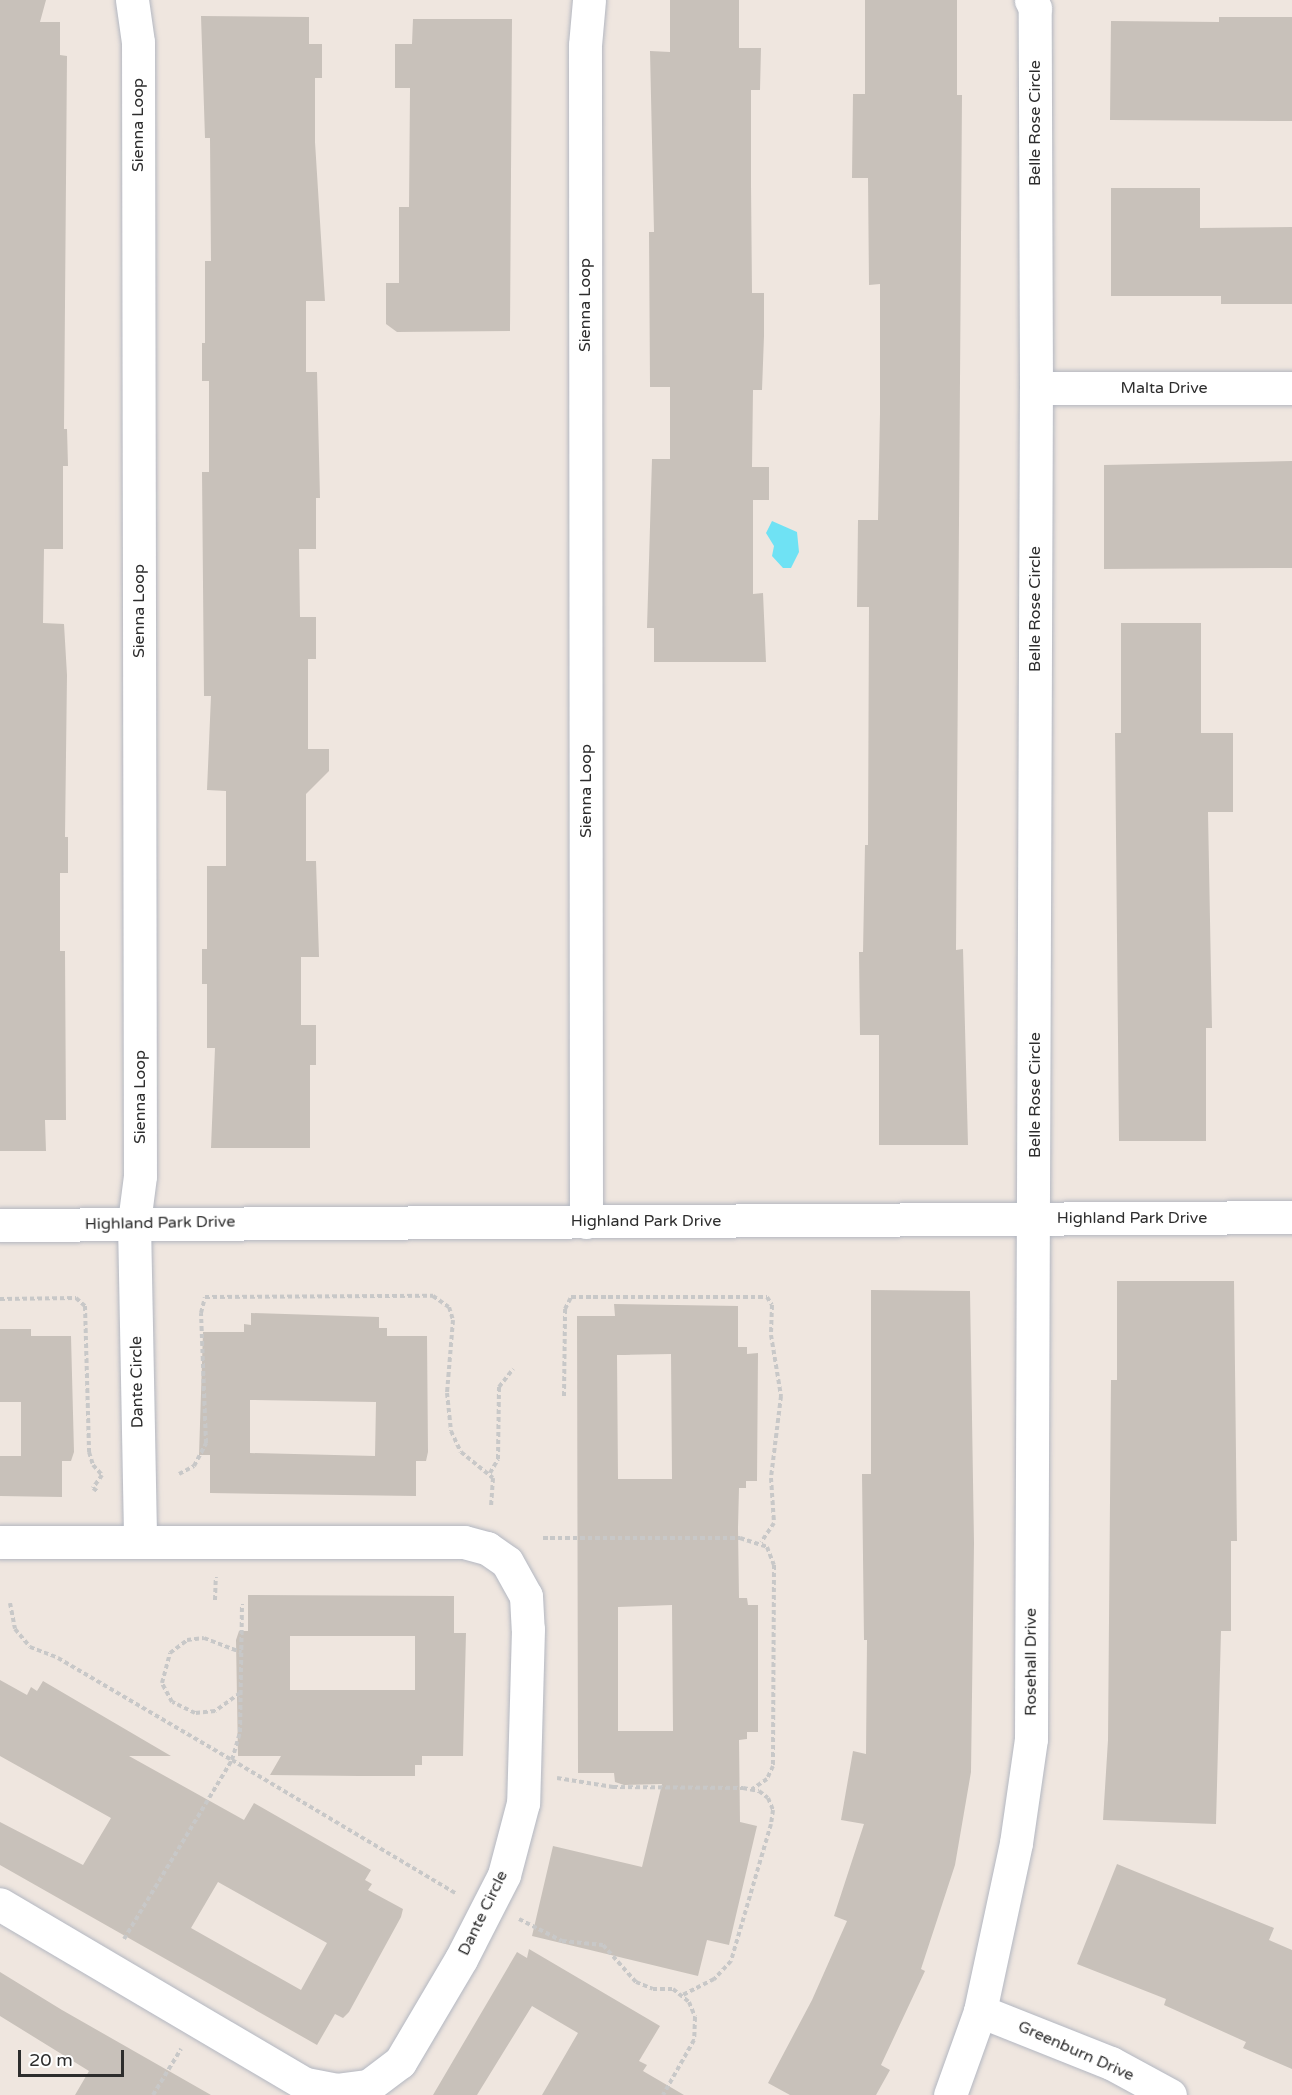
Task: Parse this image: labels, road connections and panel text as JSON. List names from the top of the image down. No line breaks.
{"streets":{"street":["Belle Rose Circle","Sienna Loop","Malta Drive","Highland Park Drive","Dante Circle","Rosehall Drive","Greenburn Drive"]},"crossings":[["Belle Rose Circle","Malta Drive"],["Belle Rose Circle","Highland Park Drive"],["Belle Rose Circle","Rosehall Drive"],["Sienna Loop","Highland Park Drive"],["Sienna Loop","Dante Circle"],["Highland Park Drive","Dante Circle"],["Highland Park Drive","Rosehall Drive"],["Rosehall Drive","Greenburn Drive"]],"scale_bar":"20 m"}
